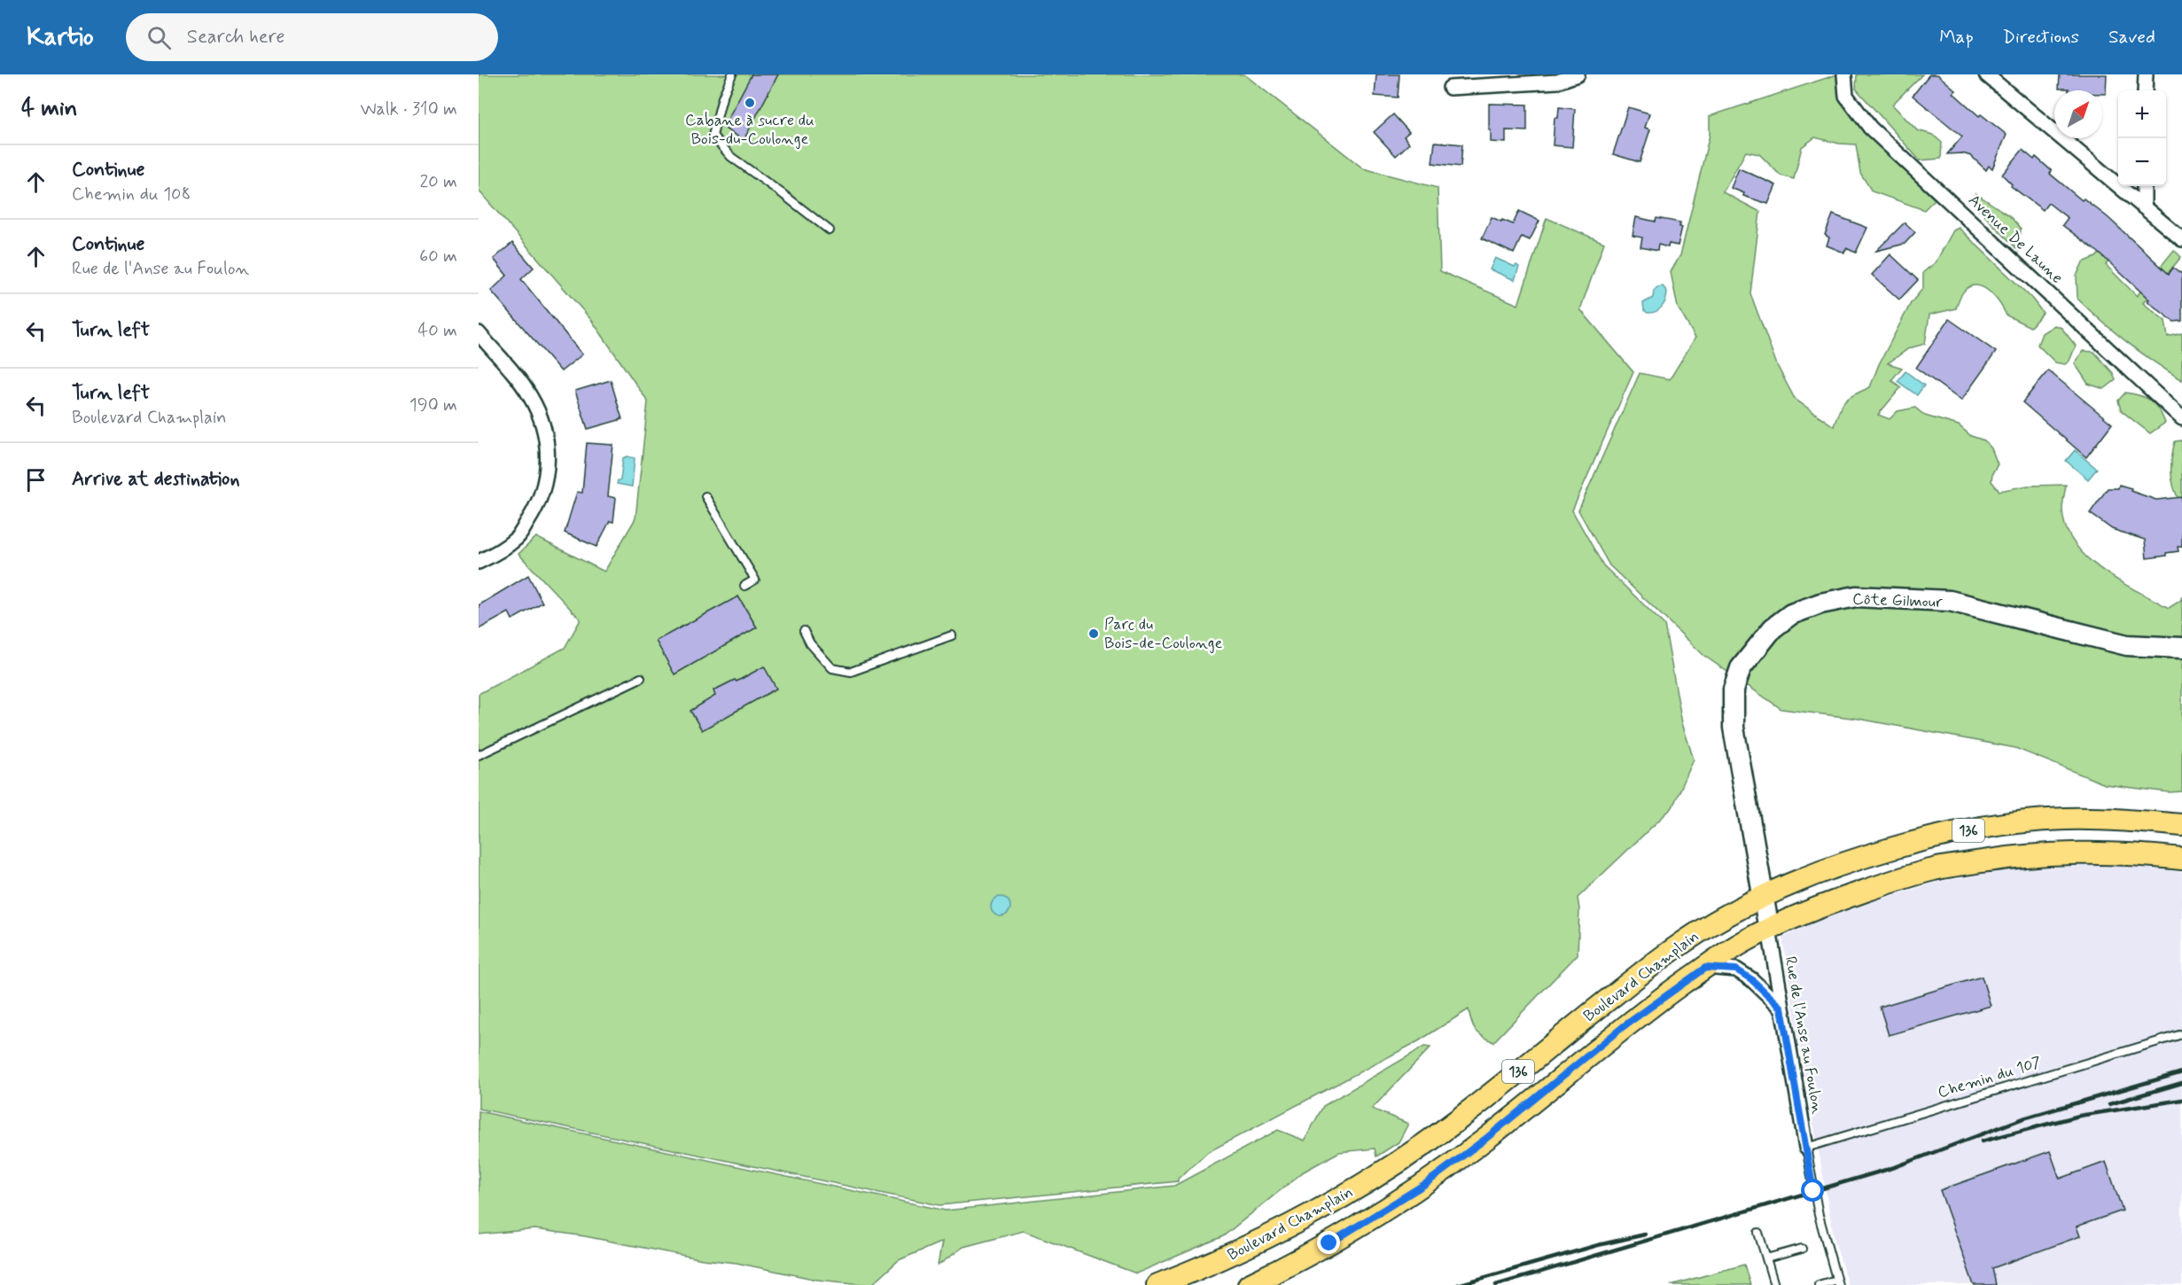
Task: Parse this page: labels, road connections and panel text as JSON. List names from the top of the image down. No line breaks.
{"streets":{"main road":["136","Boulevard Champlain"],"street":["Avenue De Laune","Côte Gilmour","Rue de l'Anse au Foulon"],"lane":["Chemin du 107"]},"crossings":[["Côte Gilmour","Boulevard Champlain"],["Côte Gilmour","Rue de l'Anse au Foulon"],["Boulevard Champlain","Rue de l'Anse au Foulon"],["Rue de l'Anse au Foulon","Chemin du 107"]],"places":["Cabane à sucre du Bois-du-Coulonge","Parc du Bois-de-Coulonge"],"north":"top right","page":{"header":"Kartio","search":"Search here","nav":["Map","Directions","Saved"],"heading":["4 min","Walk · 310 m"],"map_buttons":["+","−"],"list":[["Continue","Chemin du 108","20 m"],["Continue","Rue de l'Anse au Foulon","60 m"],["Turn left","40 m"],["Turn left","Boulevard Champlain","190 m"],"Arrive at destination"]}}
